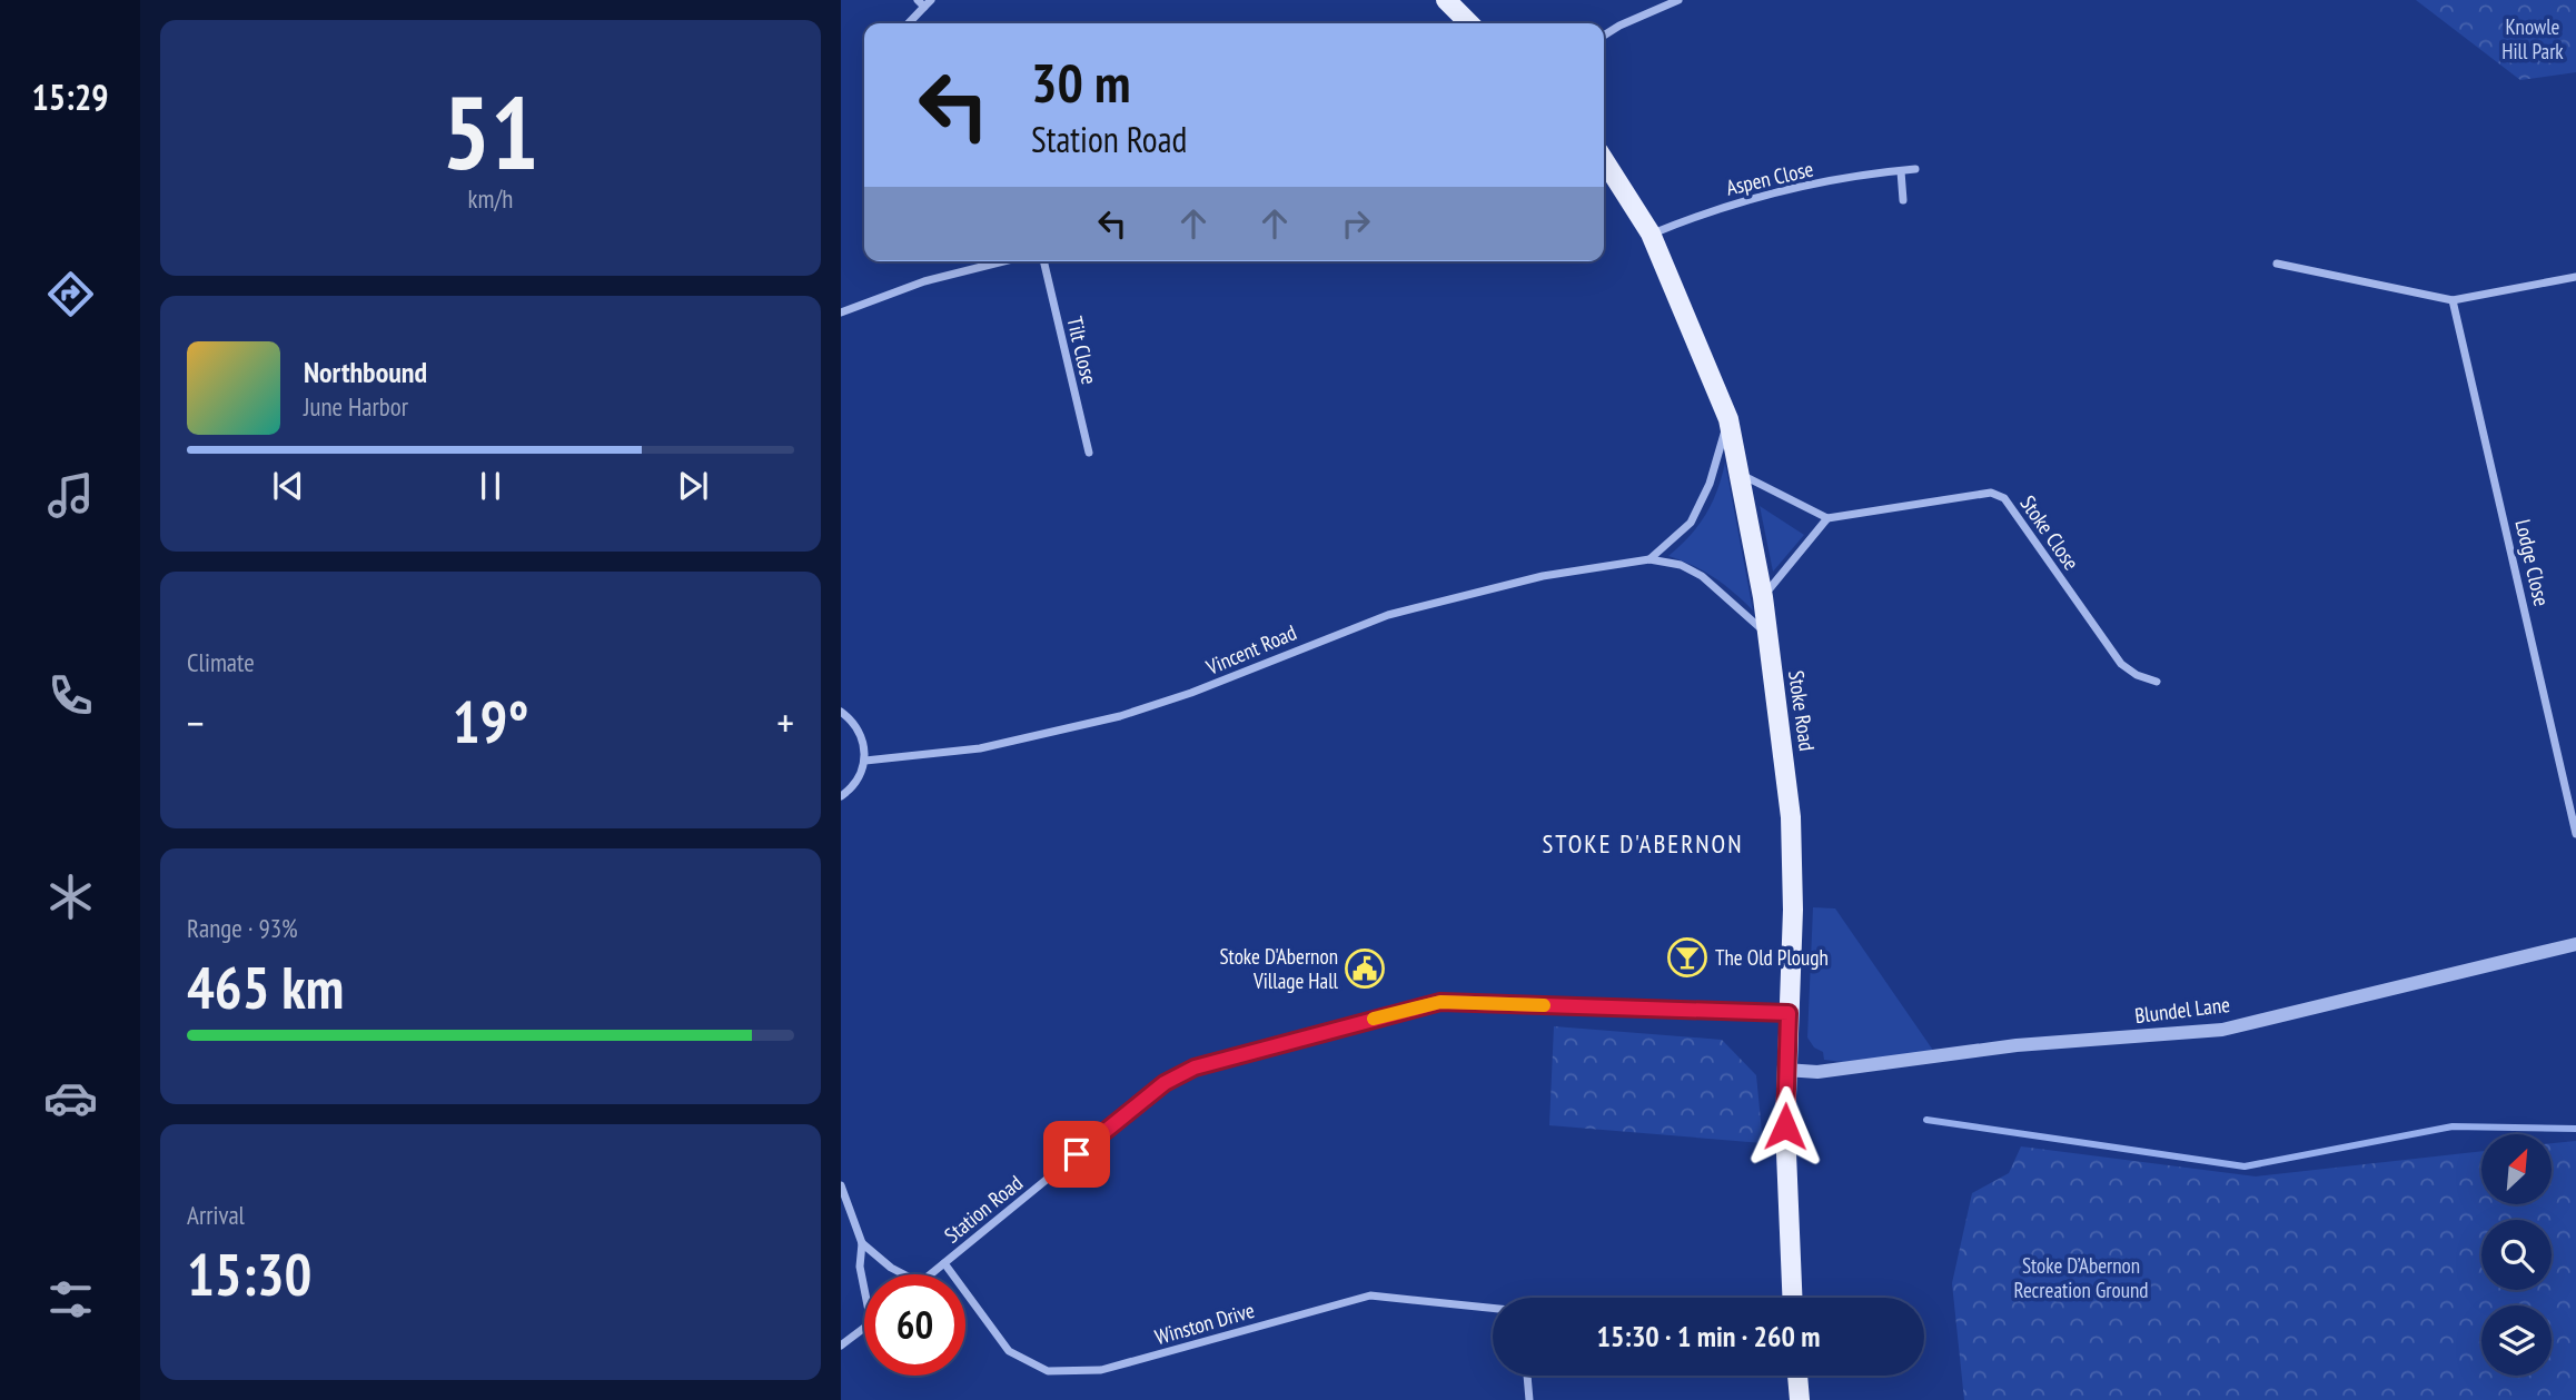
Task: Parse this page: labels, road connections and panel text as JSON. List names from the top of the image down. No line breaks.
{"streets":{"main road":["Stoke Road"],"street":["Aspen Close","Tilt Close","Stoke Close","Lodge Close","Vincent Road","Blundel Lane","Station Road","Winston Drive"]},"crossings":[["Aspen Close","Stoke Road"],["Vincent Road","Stoke Road"],["Stoke Road","Blundel Lane"],["Stoke Road","Station Road"],["Station Road","Winston Drive"]],"districts":["STOKE D'ABERNON"],"parks":["Knowle Hill Park","Stoke D’Abernon Recreation Ground"],"places":{"bar":["The Old Plough"],"public building":["Stoke D'Abernon Village Hall"]},"north":"top right","page":{"tabs":"15:29","tile":[["51","km/h"],"Climate",["Range · 93%","465 km"],["Arrival","15:30"]],"turn":["30 m","Station Road"],"song":["Northbound","June Harbor"],"heat":["−","19°","+"],"limit":"60","trip":"15:30 · 1 min · 260 m"}}
